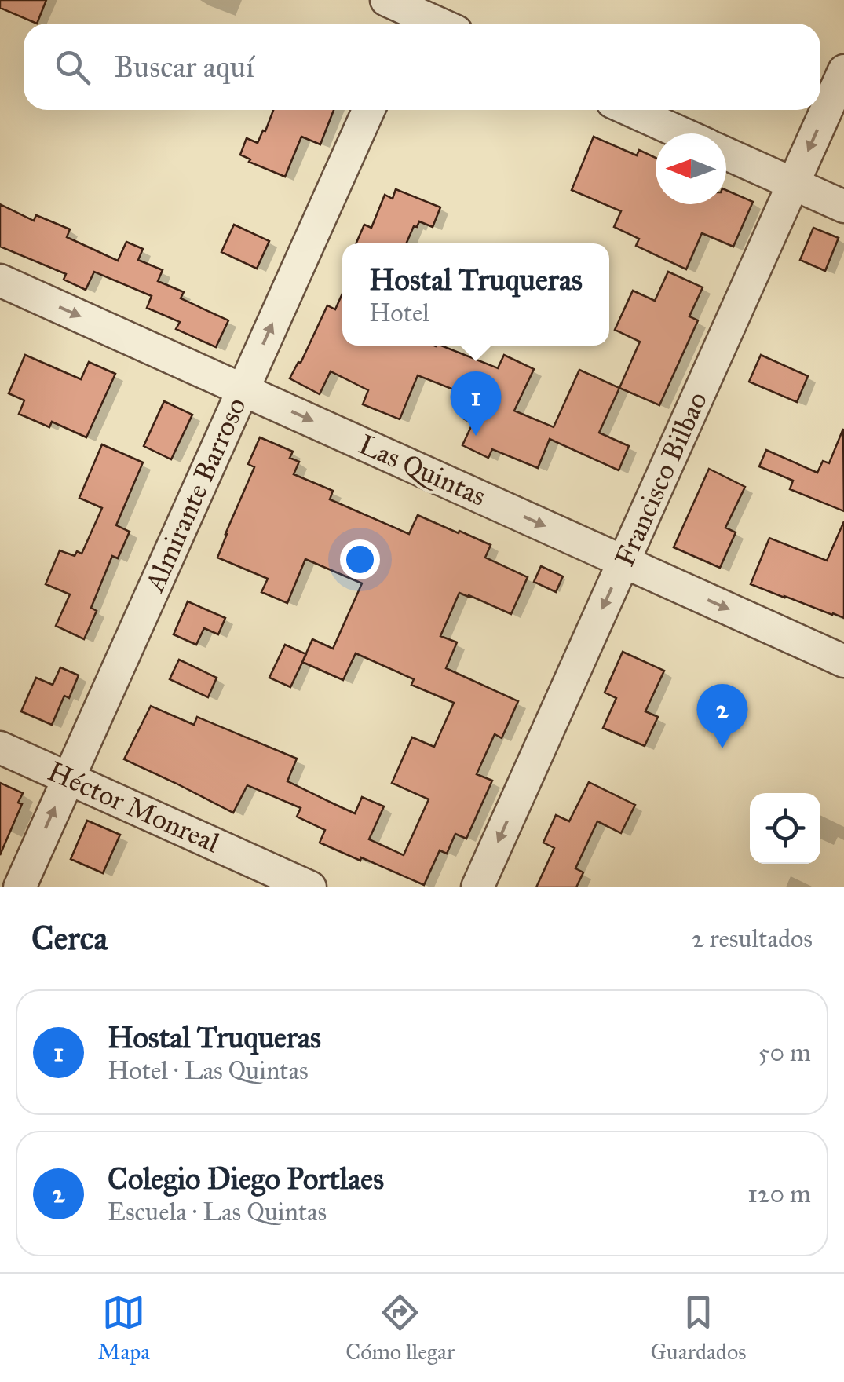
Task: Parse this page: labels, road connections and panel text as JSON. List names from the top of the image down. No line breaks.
{"streets":{"street":["Las Quintas","Francisco Bilbao","Almirante Barroso","Héctor Monreal"]},"crossings":[["Las Quintas","Francisco Bilbao"],["Las Quintas","Almirante Barroso"],["Almirante Barroso","Héctor Monreal"]],"one_way":["Las Quintas","Francisco Bilbao","Almirante Barroso"],"north":"left","page":{"search":"Buscar aquí","popup":["Hostal Truqueras","Hotel"],"pins":["1","2"],"heading":["Cerca","2 resultados"],"list":[{"mark":"1","name":"Hostal Truqueras","note":"Hotel · Las Quintas","value":"50 m"},{"mark":"2","name":"Colegio Diego Portlaes","note":"Escuela · Las Quintas","value":"120 m"}],"nav":["Mapa","Cómo llegar","Guardados"]}}
